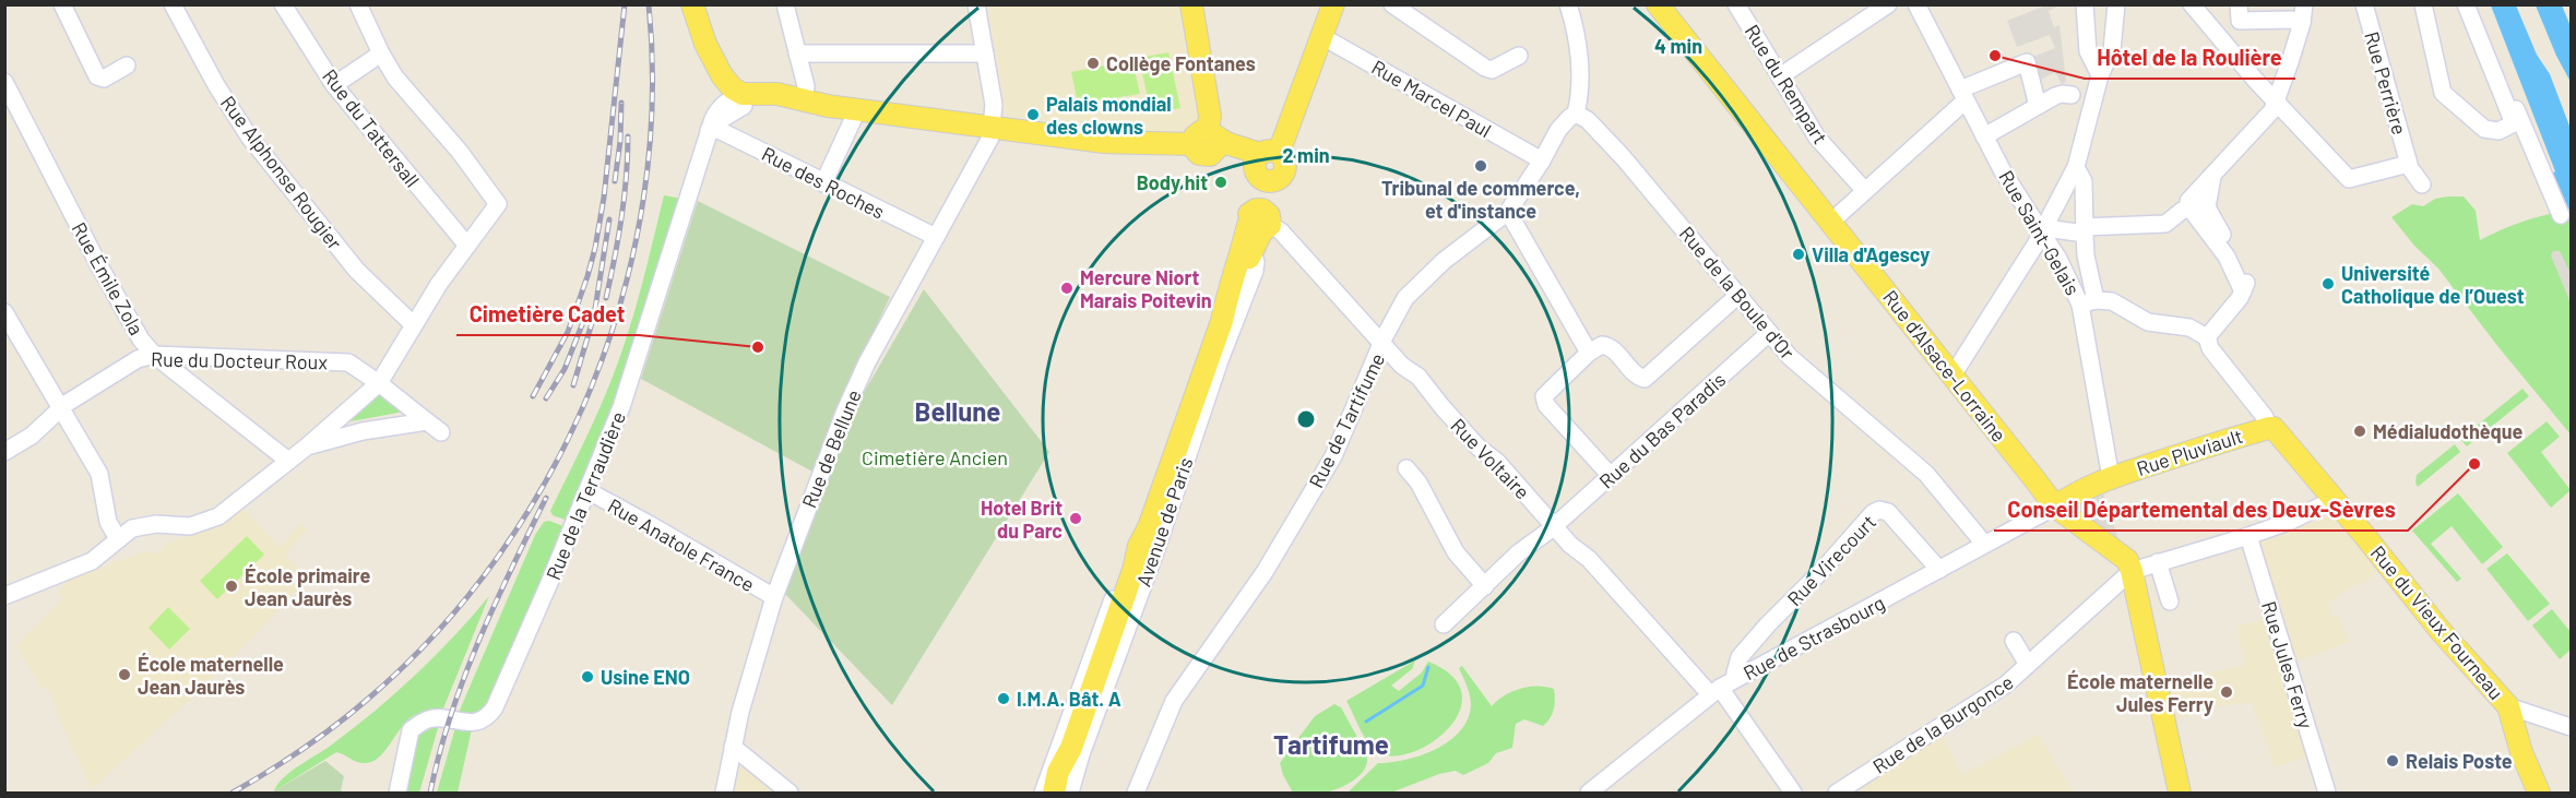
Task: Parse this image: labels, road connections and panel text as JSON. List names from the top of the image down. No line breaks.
{"streets":{"main road":["Rue d'Alsace-Lorraine","Rue Pluviault","Avenue de Paris","Rue du Vieux Fourneau"],"street":["Rue Perrière","Rue du Rempart","Rue Marcel Paul","Rue du Tattersall","Rue Alphonse Rougier","Rue des Roches","Rue Saint-Gelais","Rue Émile Zola","Rue de la Boule d'Or","Rue du Docteur Roux","Rue de Tartifume","Rue du Bas Paradis","Rue de Bellune","Rue Voltaire","Rue de la Terraudière","Rue Anatole France","Rue Virecourt","Rue de Strasbourg","Rue Jules Ferry","Rue de la Burgonce"]},"crossings":[["Rue Marcel Paul","Rue de Tartifume"],["Rue Marcel Paul","Avenue de Paris"],["Rue des Roches","Rue de Bellune"],["Rue des Roches","Rue de la Terraudière"],["Rue Saint-Gelais","Rue Pluviault"],["Rue Émile Zola","Rue du Docteur Roux"],["Rue de la Boule d'Or","Rue de Tartifume"],["Rue de la Boule d'Or","Rue du Bas Paradis"],["Rue de la Boule d'Or","Rue de Strasbourg"],["Rue d'Alsace-Lorraine","Rue Pluviault"],["Rue d'Alsace-Lorraine","Rue de Strasbourg"],["Rue d'Alsace-Lorraine","Rue de la Burgonce"],["Rue de Tartifume","Rue Voltaire"],["Rue du Bas Paradis","Rue Voltaire"],["Rue de Bellune","Rue Anatole France"],["Rue Pluviault","Rue du Vieux Fourneau"],["Rue Pluviault","Rue de Strasbourg"],["Rue Voltaire","Avenue de Paris"],["Rue Voltaire","Rue de Strasbourg"],["Rue de la Terraudière","Rue Anatole France"],["Rue Virecourt","Rue de Strasbourg"]],"districts":["Bellune","Tartifume"],"parks":["Cimetière Ancien"],"places":["Hôtel de la Roulière","Collège Fontanes","Palais mondial des clowns","Tribunal de commerce, et d'instance","Body hit","Villa d'Agescy","Université Catholique de l’Ouest","Mercure Niort Marais Poitevin","Cimetière Cadet","Médialudothèque","Conseil Départemental des Deux-Sèvres","Hotel Brit du Parc","École primaire Jean Jaurès","École maternelle Jean Jaurès","Usine ENO","École maternelle Jules Ferry","I.M.A. Bât. A","Relais Poste"],"rings":["4 min","2 min"]}
